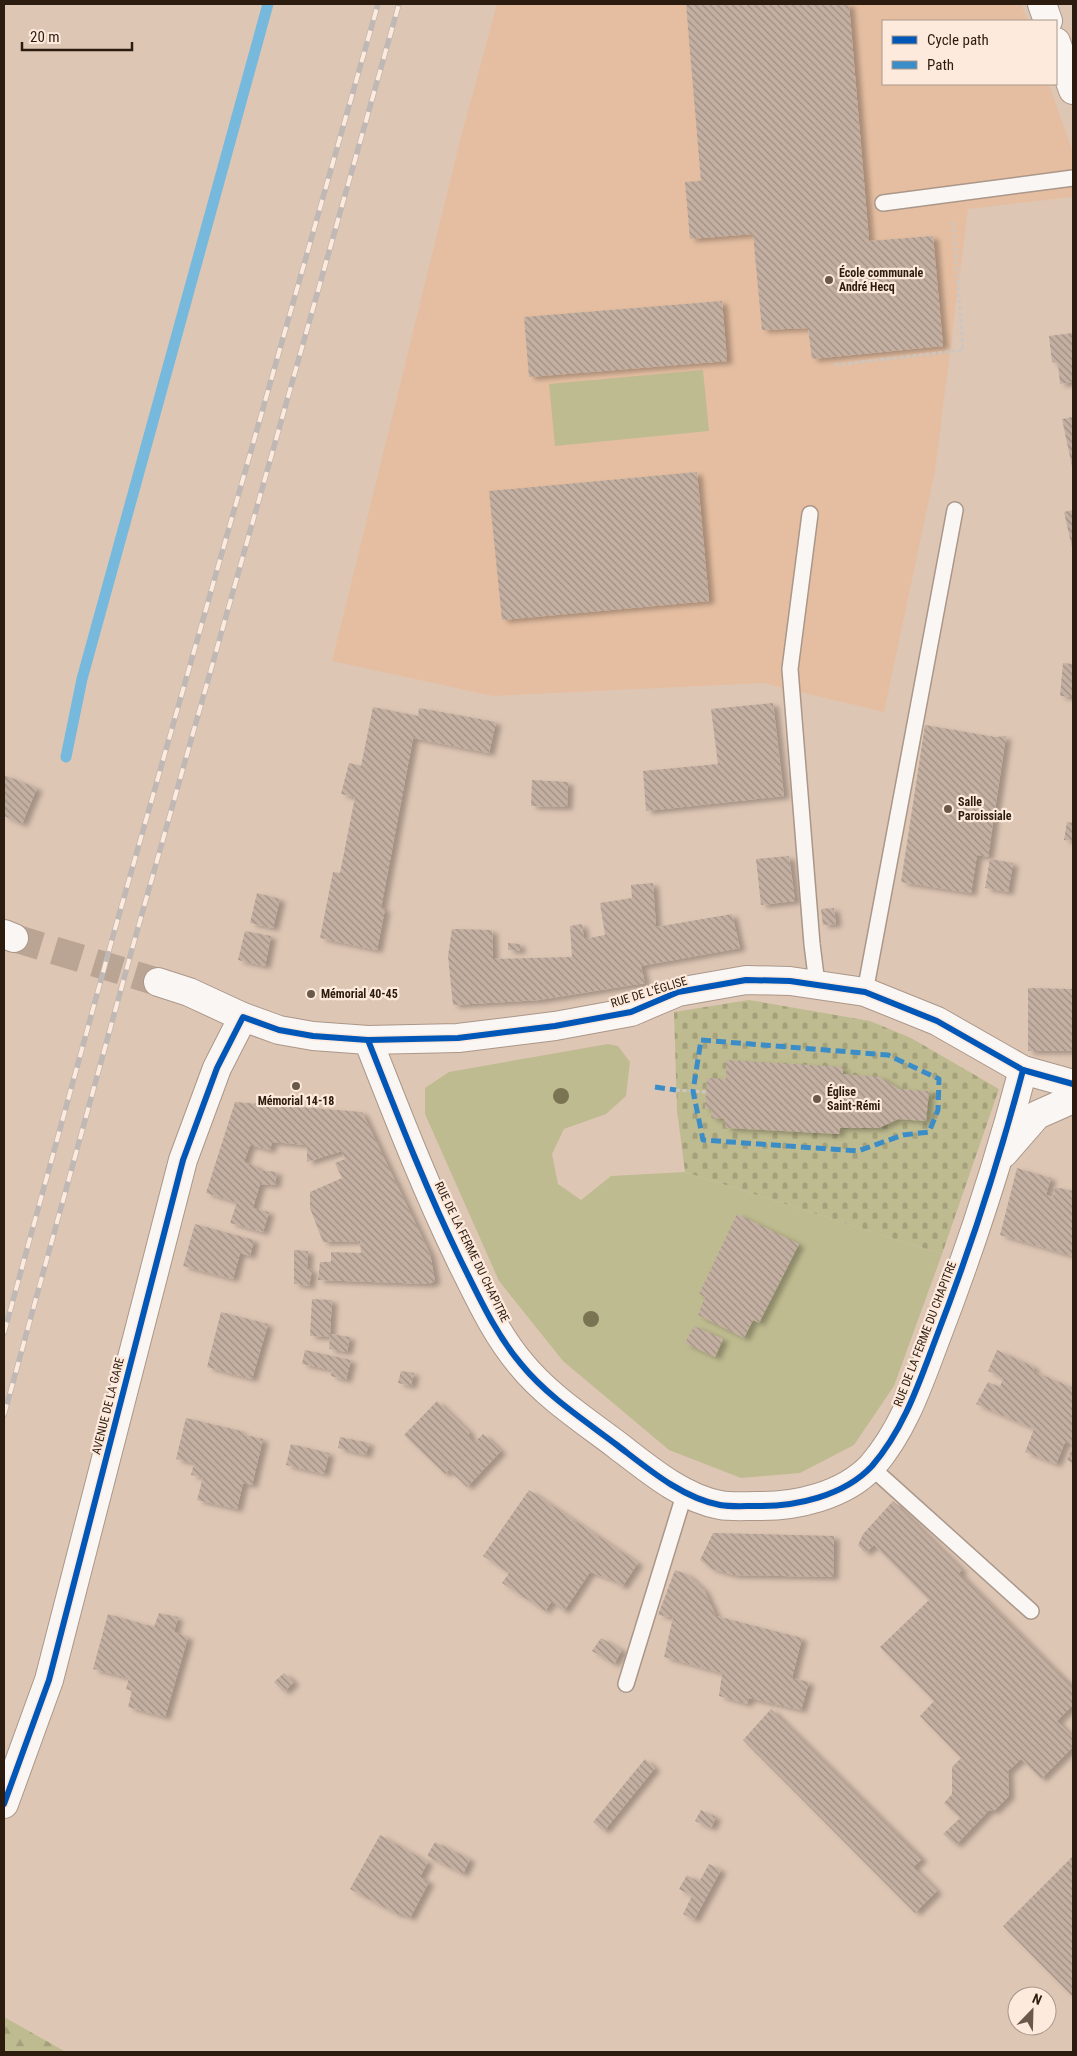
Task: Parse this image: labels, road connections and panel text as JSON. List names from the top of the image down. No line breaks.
{"streets":{"street":["RUE DE L'ÉGLISE","RUE DE LA FERME DU CHAPITRE","AVENUE DE LA GARE"]},"crossings":[["RUE DE L'ÉGLISE","RUE DE LA FERME DU CHAPITRE"],["RUE DE L'ÉGLISE","AVENUE DE LA GARE"]],"places":["École communale André Hecq","Salle Paroissiale","Mémorial 40-45","Mémorial 14-18","Église Saint-Rémi"],"legend":["Cycle path","Path"],"scale_bar":"20 m","north":"top right"}
